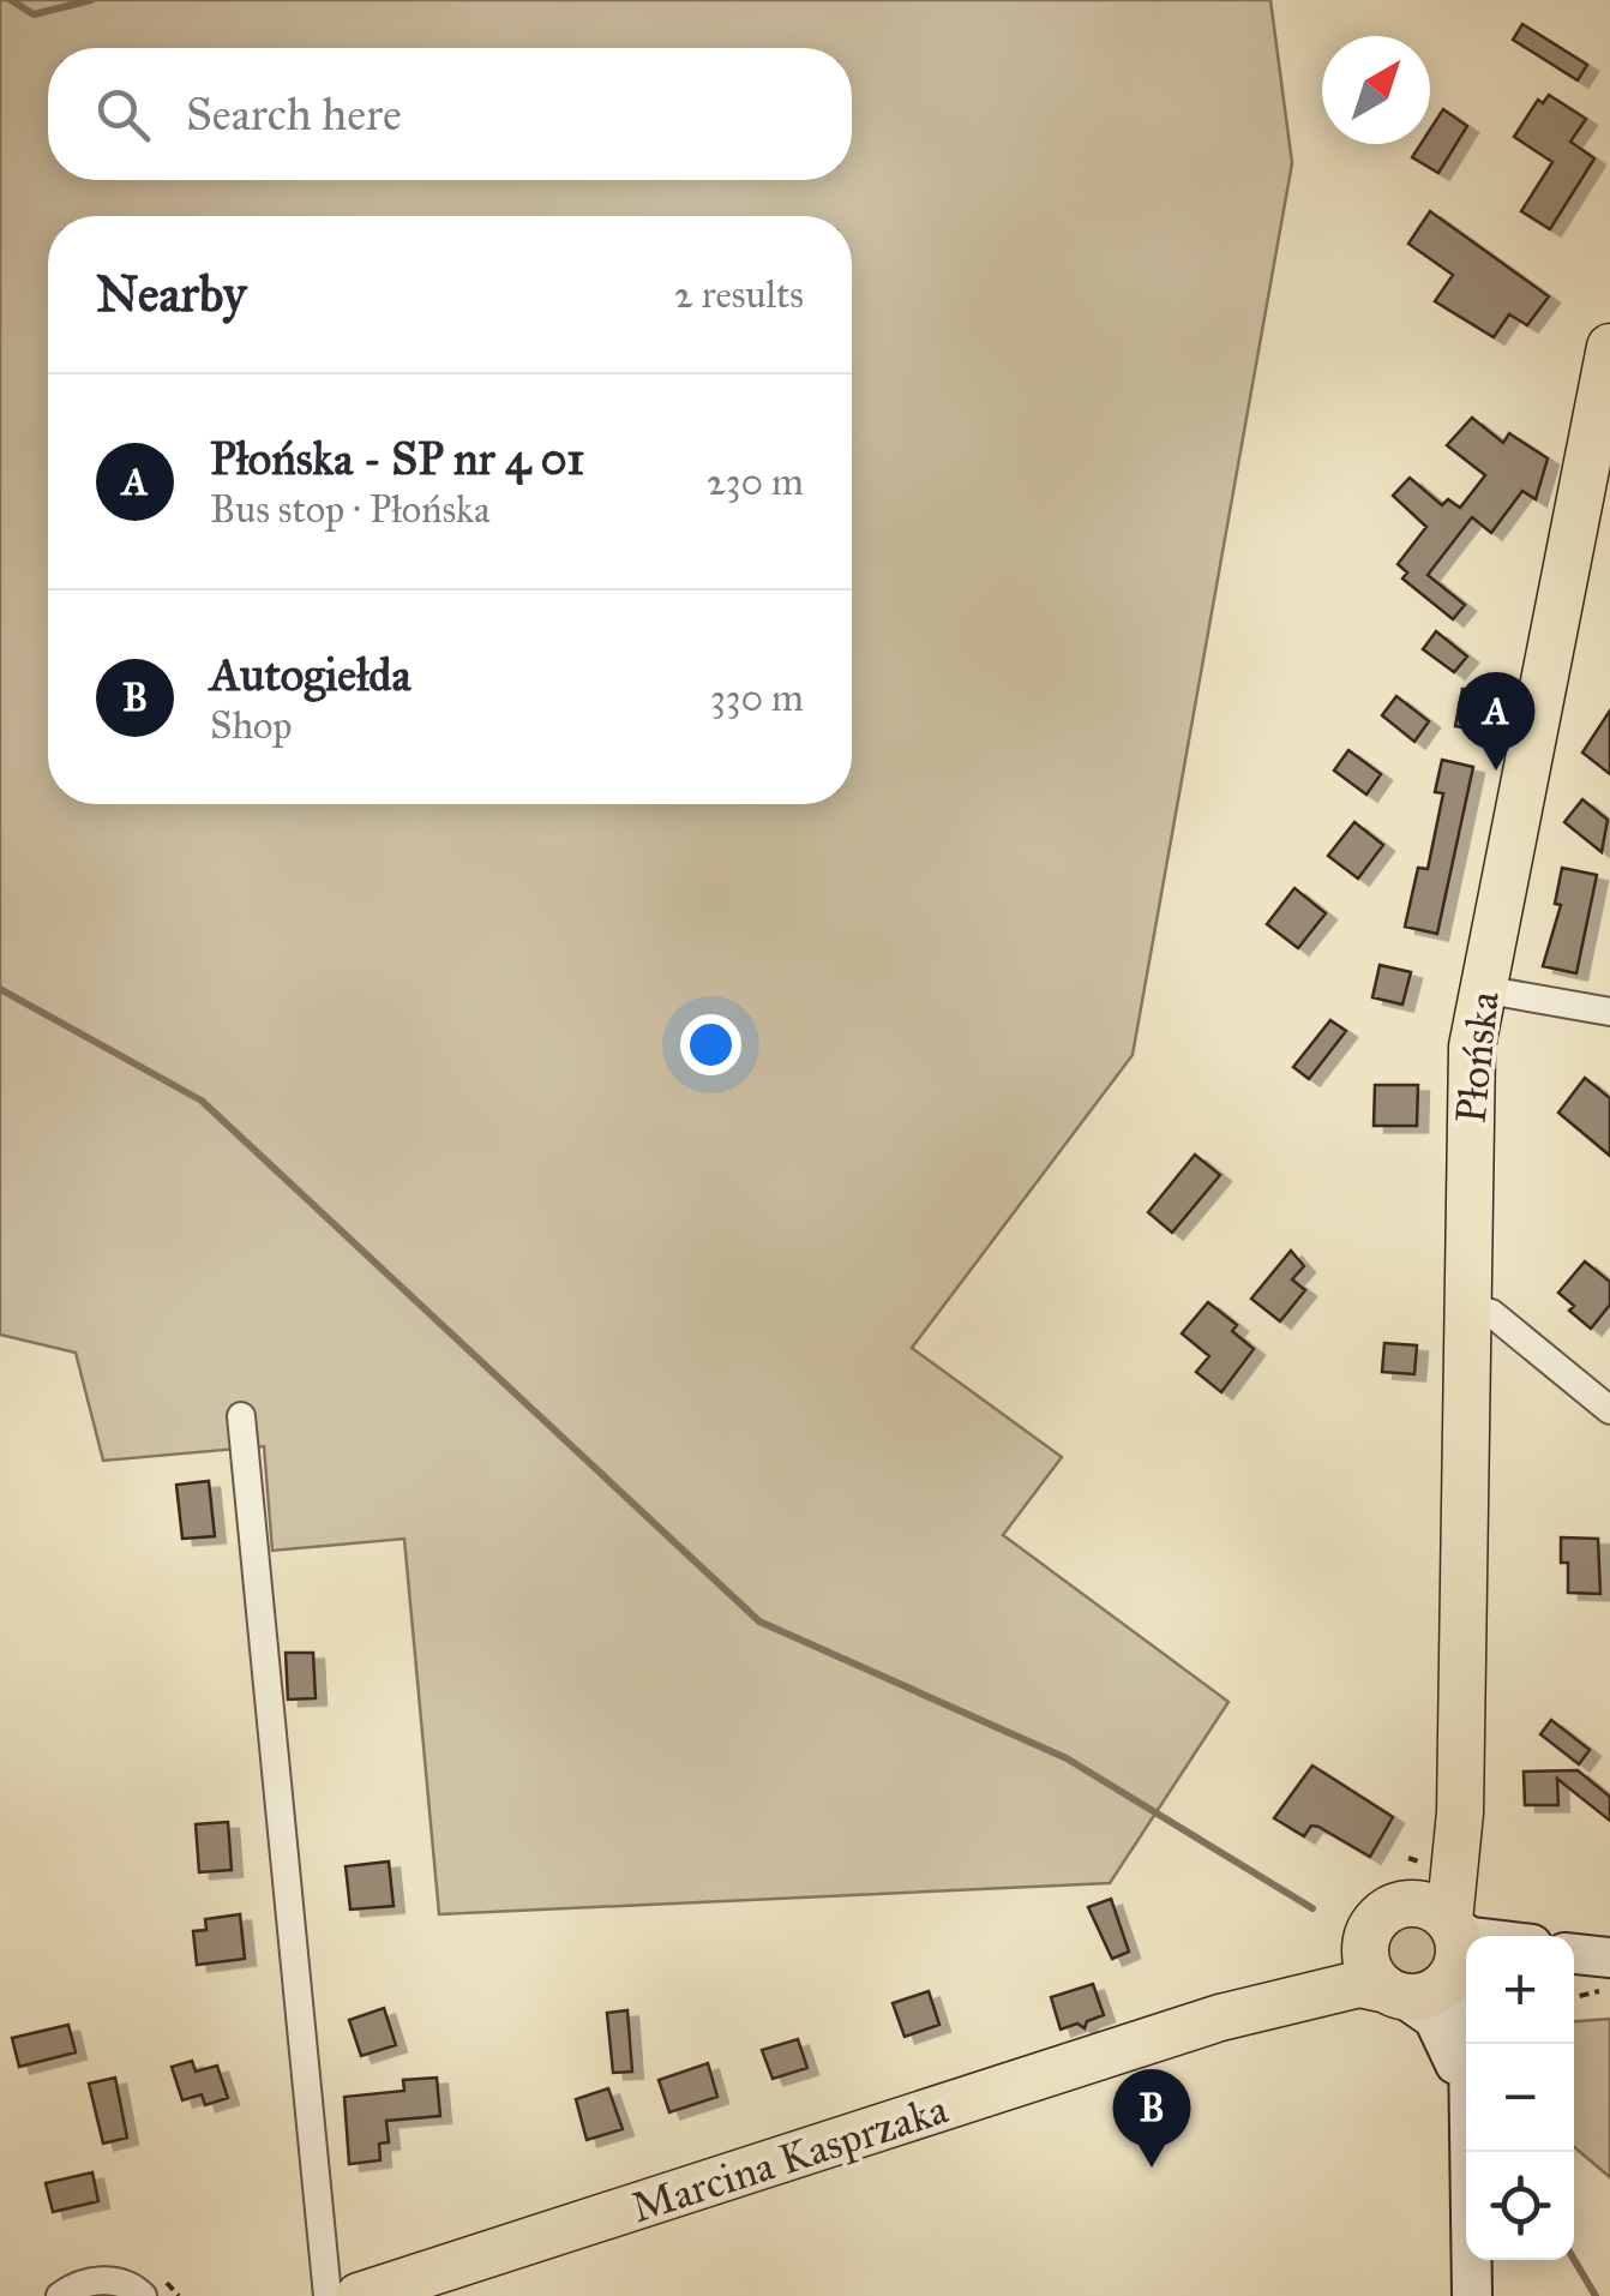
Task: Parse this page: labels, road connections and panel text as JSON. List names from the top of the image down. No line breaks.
{"streets":{"main road":["Płońska","Marcina Kasprzaka"]},"crossings":[["Płońska","Marcina Kasprzaka"]],"north":"top right","page":{"search":"Search here","heading":["Nearby","2 results"],"list":[{"mark":"A","name":"Płońska - SP nr 4 01","note":"Bus stop · Płońska","value":"230 m"},{"mark":"B","name":"Autogiełda","note":"Shop","value":"330 m"}],"pins":["A","B"],"map_buttons":["+","−"]}}
